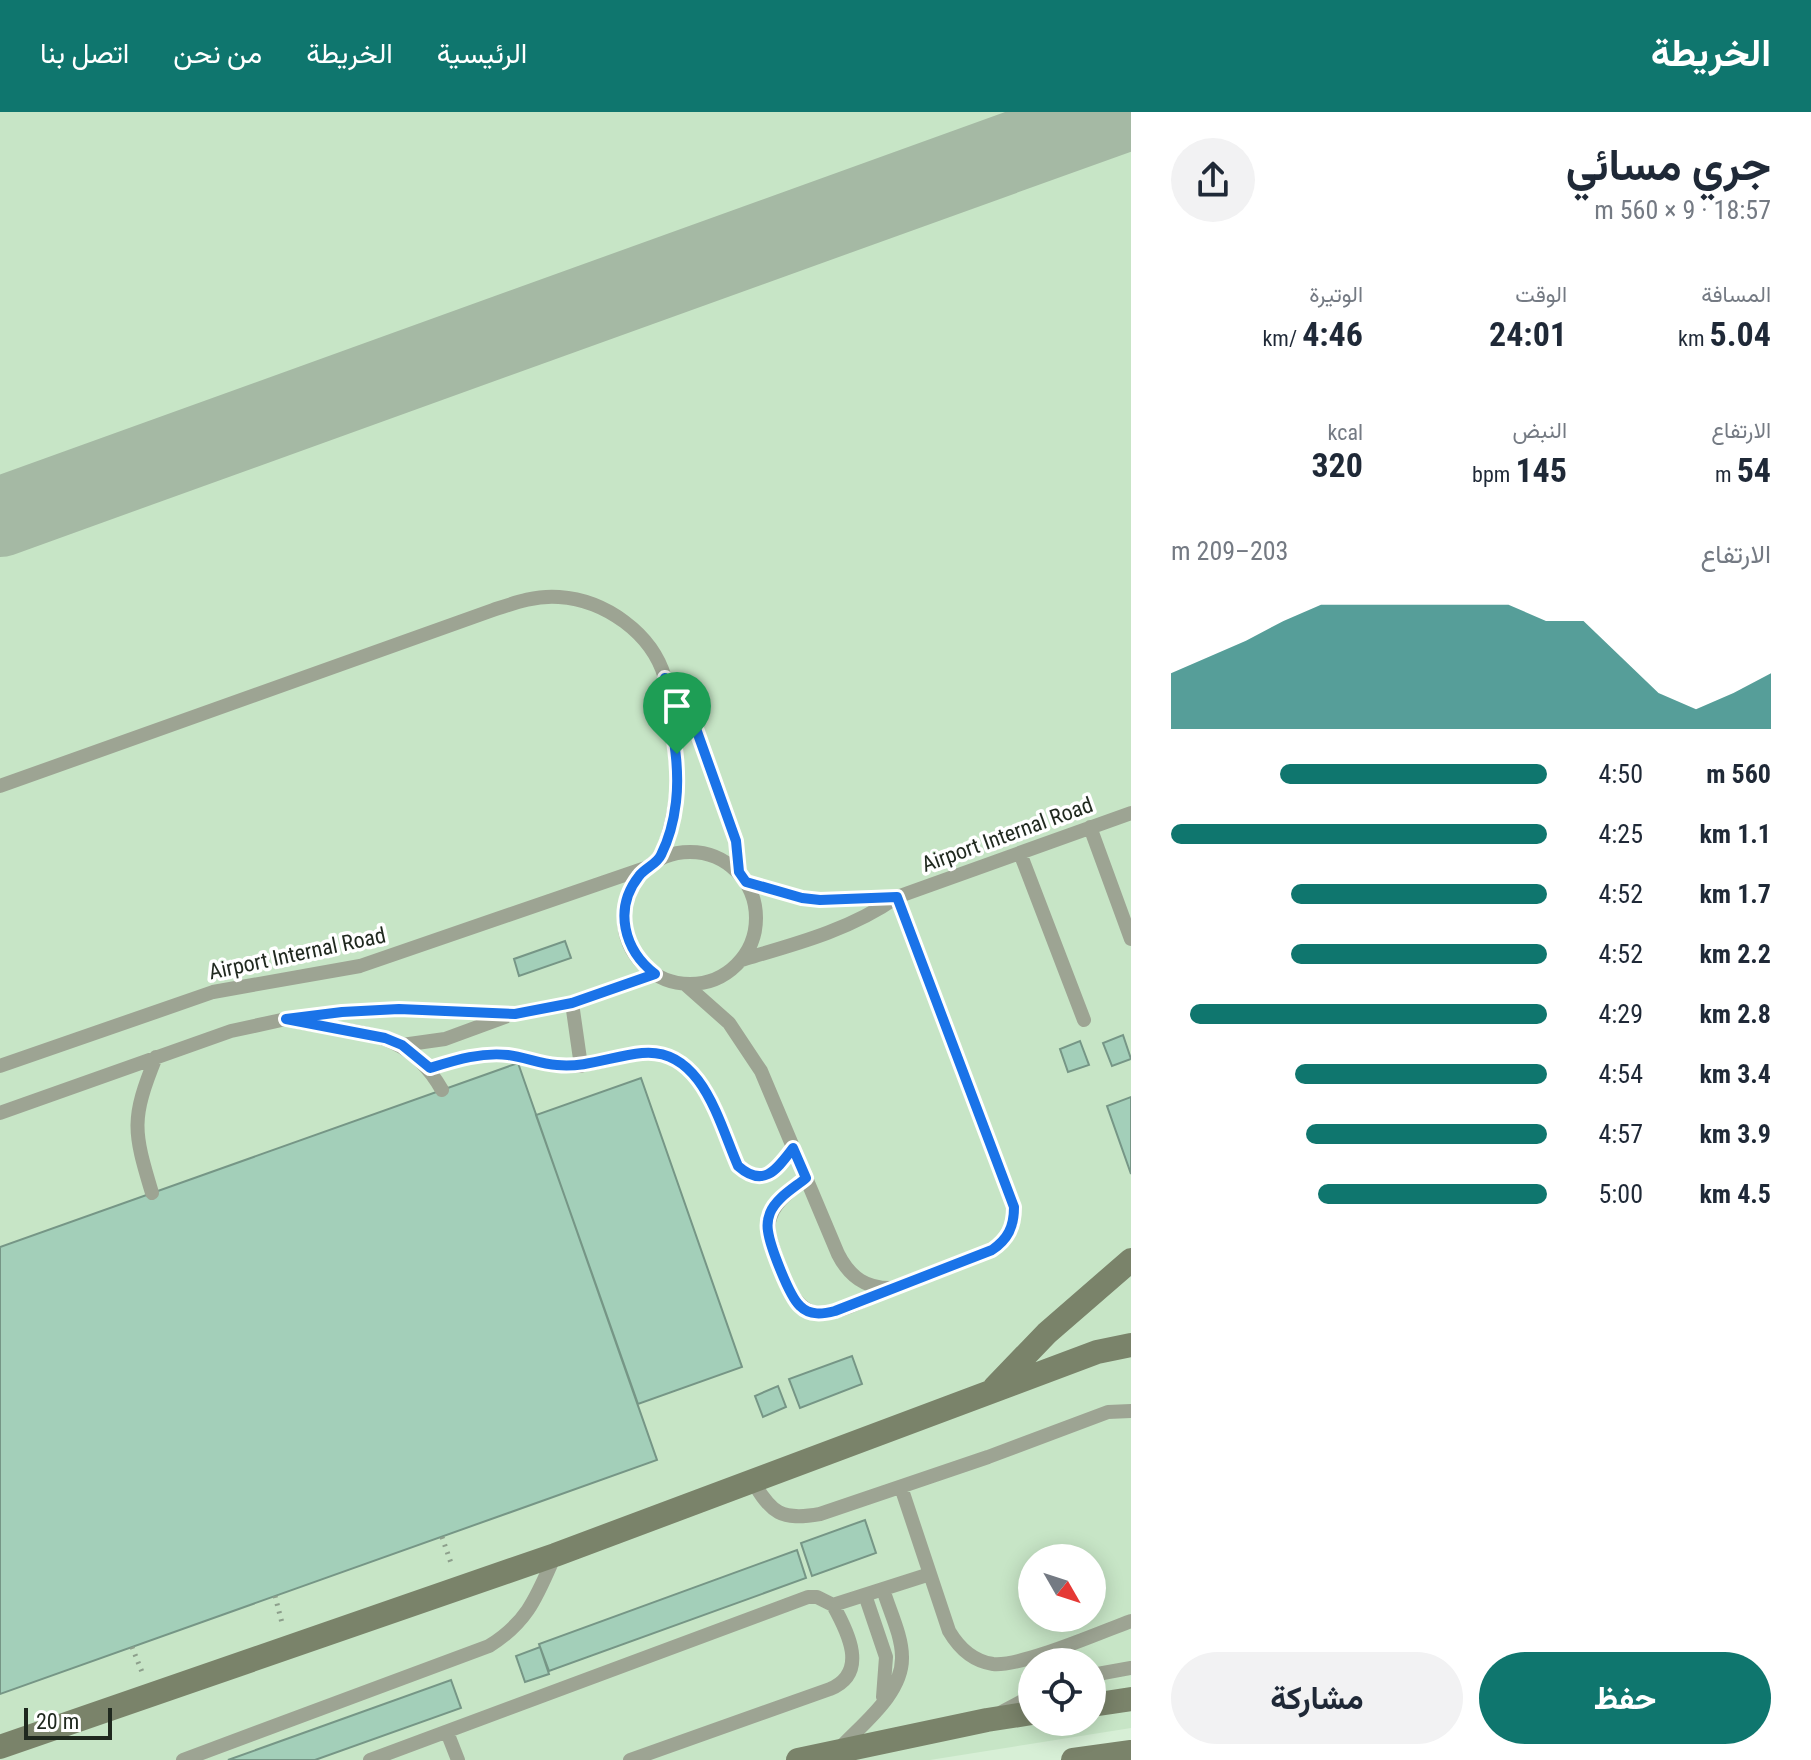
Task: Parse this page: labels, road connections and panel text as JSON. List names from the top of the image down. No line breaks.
{"streets":{"lane":["Airport Internal Road"]},"scale_bar":"20 m","north":"bottom right","page":{"header":"الخريطة","nav":["الرئيسية","الخريطة","من نحن","اتصل بنا"],"heading":["جري مسائي","18:57 · 9 × 560 m"],"stats":[["المسافة","5.04 km"],["الوقت","24:01"],["الوتيرة","4:46 /km"],["الارتفاع","54 m"],["النبض","145 bpm"],["kcal","320"]],"chart":["الارتفاع","203–209 m"],"list":[{"name":"560 m","note":"4:50"},{"name":"1.1 km","note":"4:25"},{"name":"1.7 km","note":"4:52"},{"name":"2.2 km","note":"4:52"},{"name":"2.8 km","note":"4:29"},{"name":"3.4 km","note":"4:54"},{"name":"3.9 km","note":"4:57"},{"name":"4.5 km","note":"5:00"}],"buttons":["حفظ","مشاركة"],"scale":"20 m"}}
